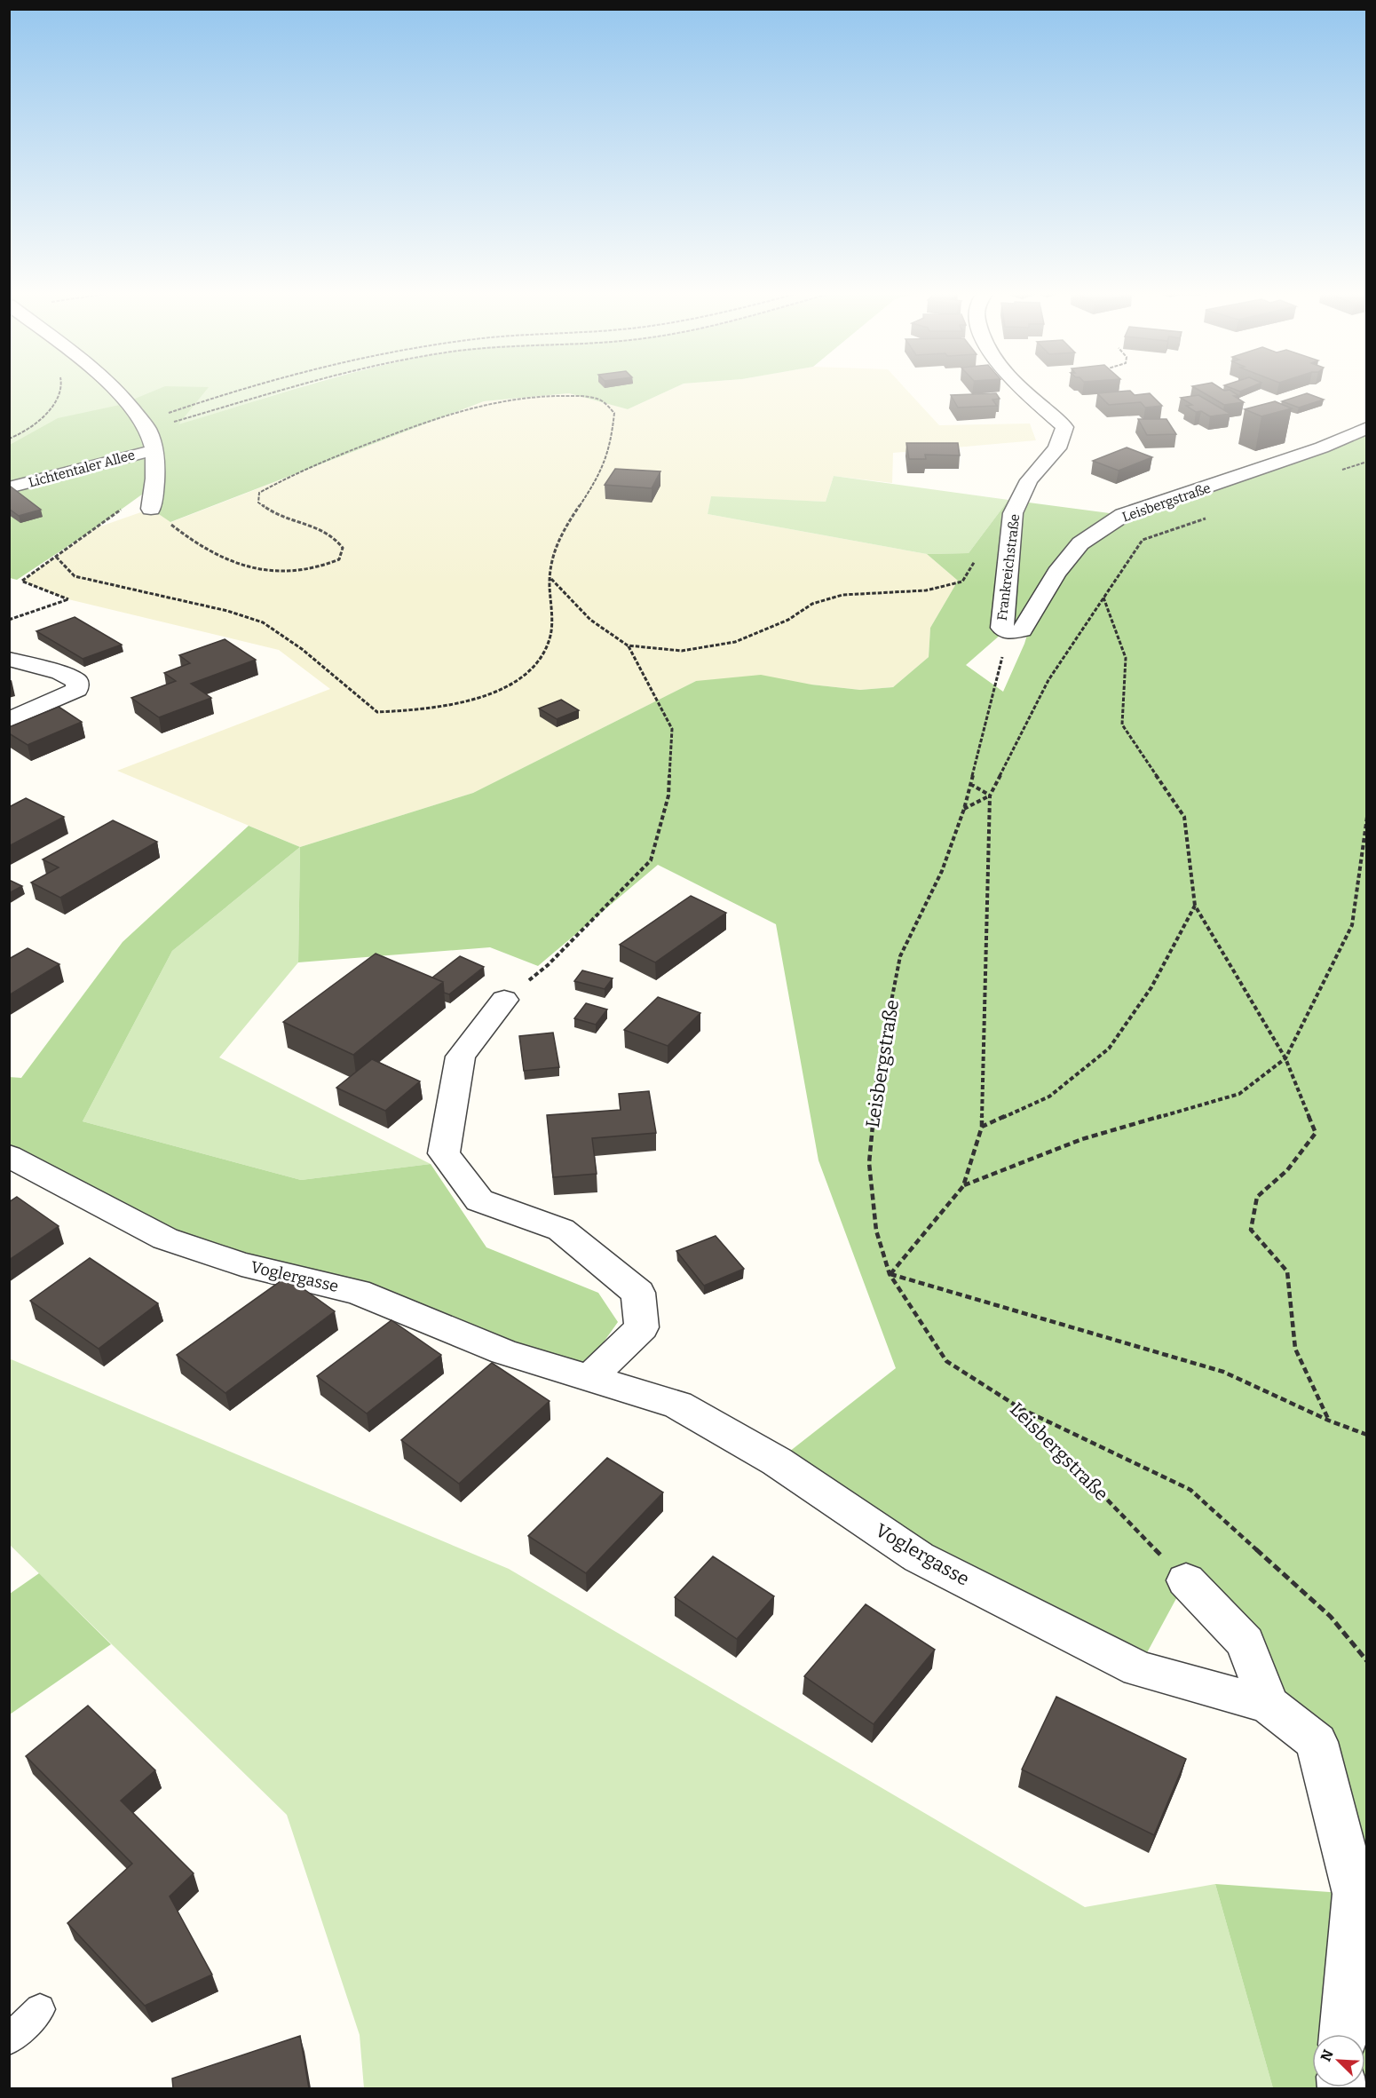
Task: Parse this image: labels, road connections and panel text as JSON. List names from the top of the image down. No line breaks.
{"streets":{"street":["Lichtentaler Allee","Leisbergstraße","Frankreichstraße","Voglergasse"]},"crossings":[["Leisbergstraße","Frankreichstraße"]],"north":"top left"}
